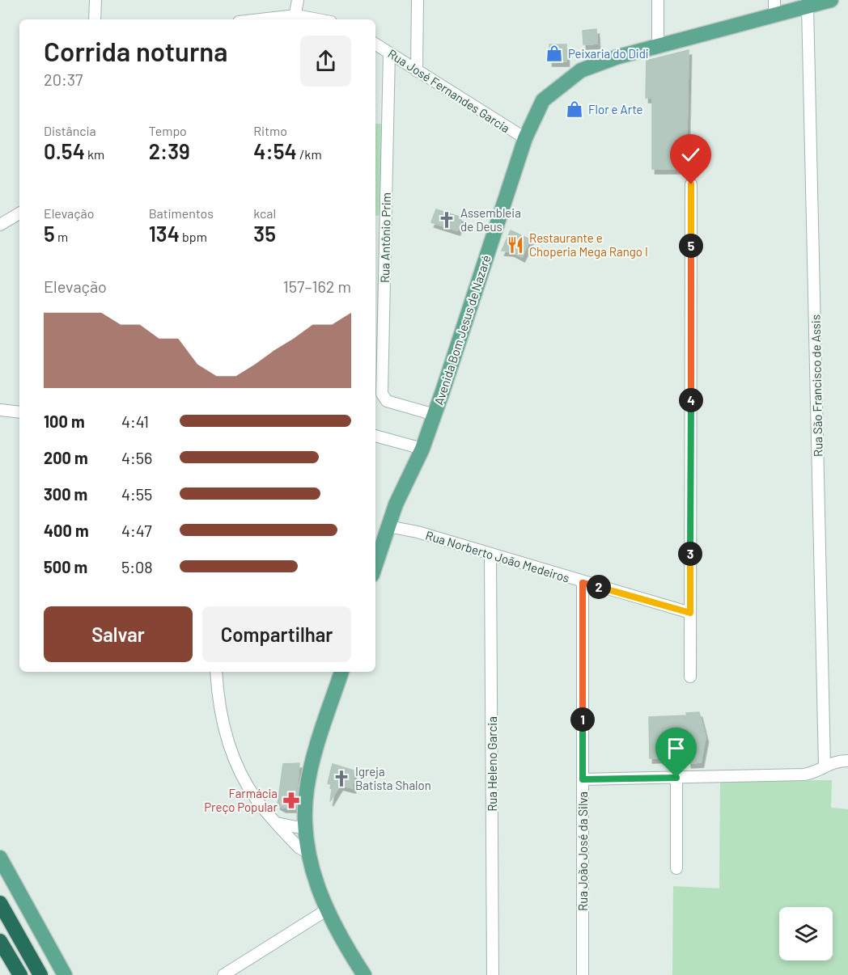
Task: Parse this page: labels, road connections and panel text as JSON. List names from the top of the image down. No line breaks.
{"streets":{"main road":["Avenida Bom Jesus de Nazaré"],"street":["Rua José Fernandes Garcia","Rua Antônio Prim","Rua São Francisco de Assis","Rua Norberto João Medeiros","Rua Heleno Garcia","Rua João José da Silva"]},"crossings":[["Rua José Fernandes Garcia","Rua Antônio Prim"],["Rua José Fernandes Garcia","Avenida Bom Jesus de Nazaré"],["Rua Antônio Prim","Avenida Bom Jesus de Nazaré"],["Avenida Bom Jesus de Nazaré","Rua São Francisco de Assis"],["Avenida Bom Jesus de Nazaré","Rua Norberto João Medeiros"],["Rua Norberto João Medeiros","Rua Heleno Garcia"],["Rua Norberto João Medeiros","Rua João José da Silva"]],"places":{"shop":["Peixaria do Didi","Flor e Arte"],"church":["Assembleia de Deus","Igreja Batista Shalon"],"restaurant":["Restaurante e Choperia Mega Rango I"],"pharmacy":["Farmácia Preço Popular"]},"page":{"heading":["Corrida noturna","20:37"],"stats":[["Distância","0.54 km"],["Tempo","2:39"],["Ritmo","4:54 /km"],["Elevação","5 m"],["Batimentos","134 bpm"],["kcal","35"]],"pins":["5","4","3","2","1"],"chart":["Elevação","157–162 m"],"list":[{"name":"100 m","note":"4:41"},{"name":"200 m","note":"4:56"},{"name":"300 m","note":"4:55"},{"name":"400 m","note":"4:47"},{"name":"500 m","note":"5:08"}],"buttons":["Salvar","Compartilhar"]}}
